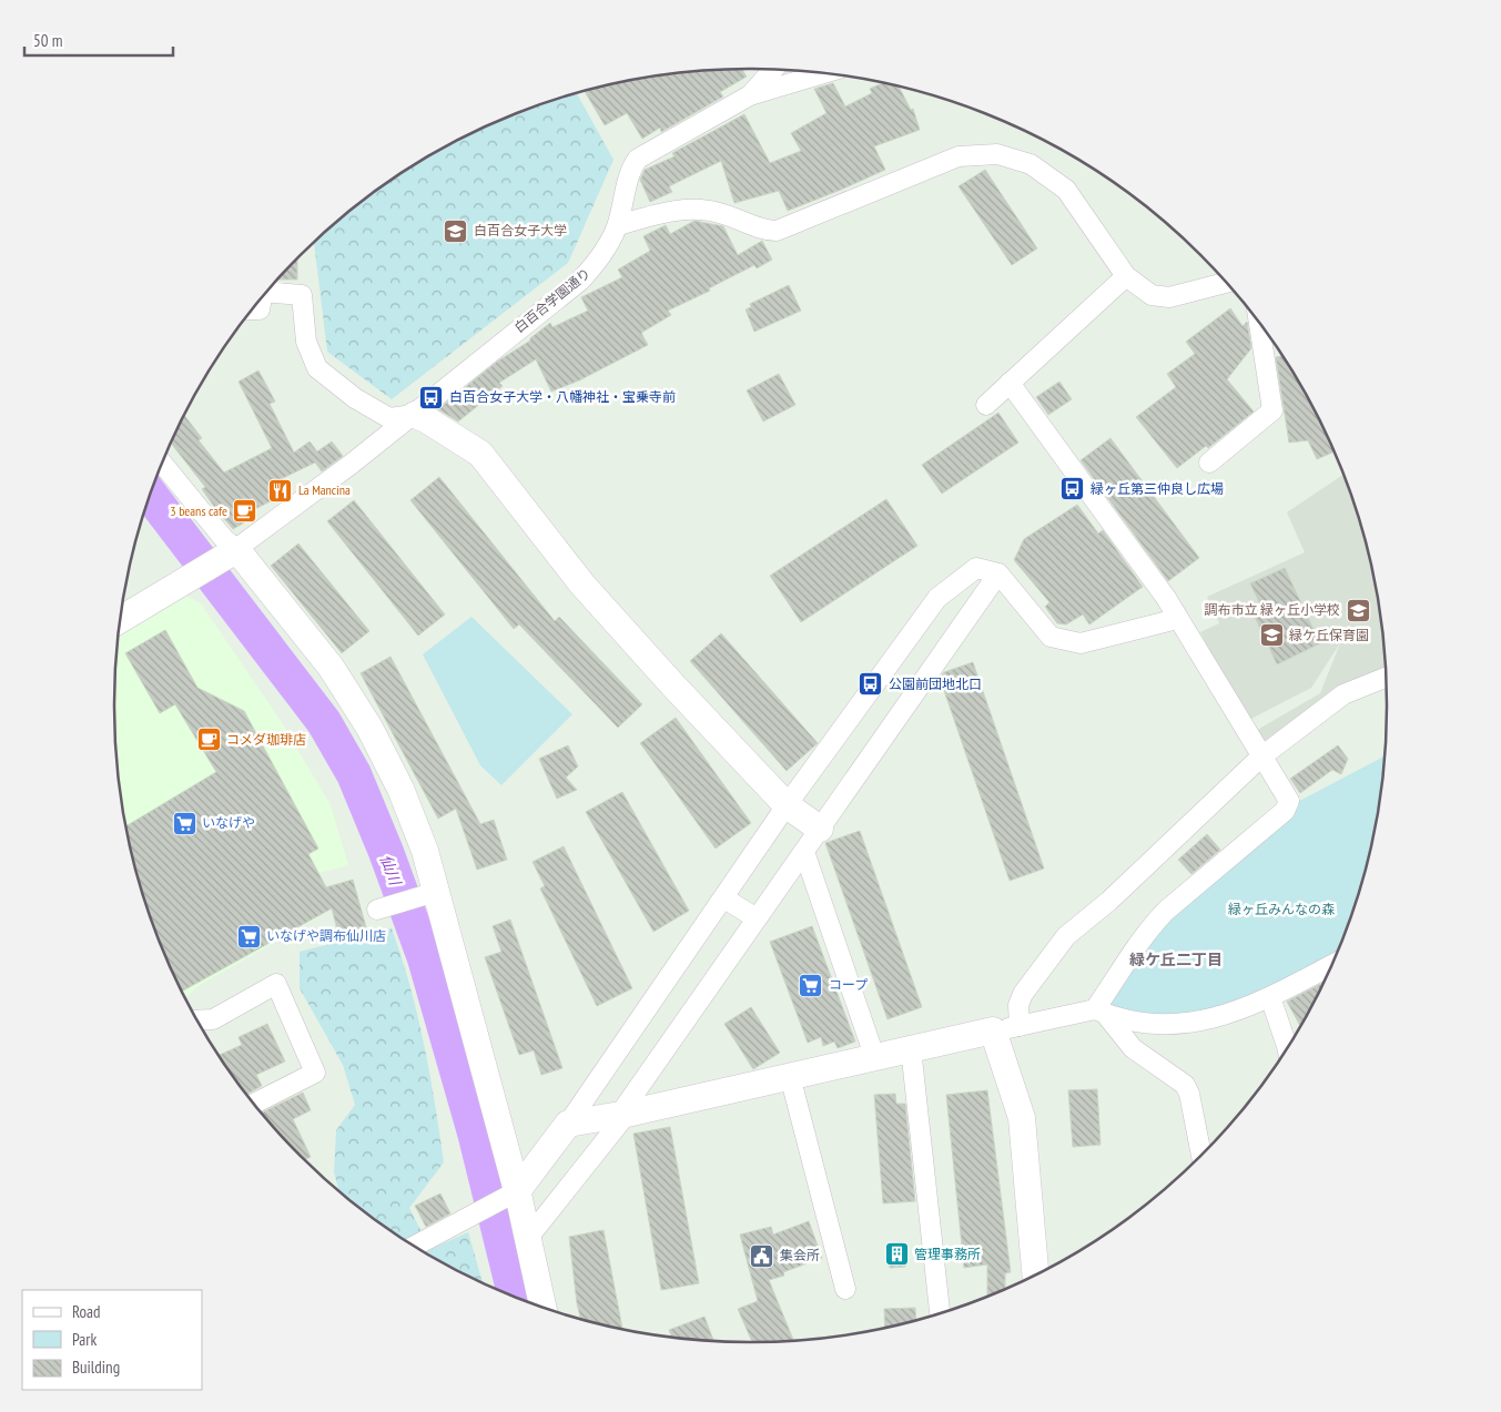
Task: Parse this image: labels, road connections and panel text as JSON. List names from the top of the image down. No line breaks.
{"streets":{"street":["白百合学園通り"]},"districts":["緑ケ丘二丁目"],"water":["仙川"],"parks":["緑ヶ丘みんなの森"],"places":{"school or university":["白百合女子大学","調布市立 緑ヶ丘小学校","緑ケ丘保育園"],"bus stop":["白百合女子大学・八幡神社・宝乗寺前","緑ヶ丘第三仲良し広場","公園前団地北口"],"restaurant":["La Mancina"],"cafe":["3 beans cafe","コメダ珈琲店"],"supermarket":["いなげや","いなげや調布仙川店","コープ"],"building":["管理事務所"],"public building":["集会所"]},"legend":["Road","Park","Building"],"scale_bar":"50 m"}
